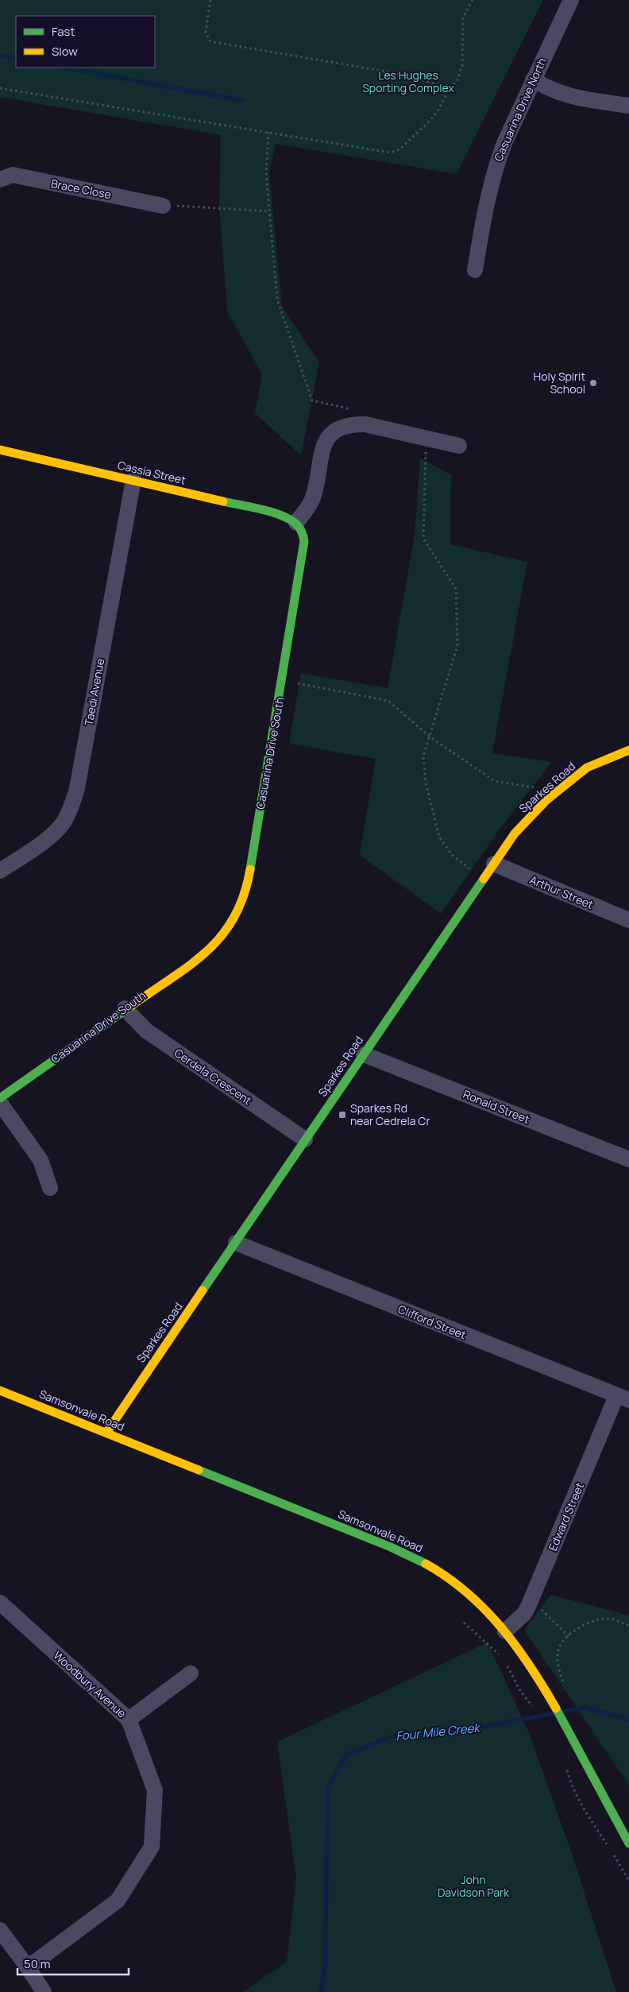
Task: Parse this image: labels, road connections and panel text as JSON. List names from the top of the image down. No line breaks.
{"streets":{"street":["Casuarina Drive North","Brace Close","Cassia Street","Taedi Avenue","Casuarina Drive South","Sparkes Road","Arthur Street","Cerdela Crescent","Ronald Street","Clifford Street","Samsonvale Road","Edward Street","Woodbury Avenue"]},"crossings":[["Cassia Street","Taedi Avenue"],["Cassia Street","Casuarina Drive South"],["Casuarina Drive South","Cerdela Crescent"],["Sparkes Road","Arthur Street"],["Sparkes Road","Cerdela Crescent"],["Sparkes Road","Ronald Street"],["Sparkes Road","Clifford Street"],["Sparkes Road","Samsonvale Road"],["Clifford Street","Edward Street"],["Samsonvale Road","Edward Street"]],"water":["Four Mile Creek"],"parks":["Les Hughes Sporting Complex","John Davidson Park"],"places":{"other":["Holy Spirit School"],"transit":["Sparkes Rd near Cedrela Cr"]},"legend":["Fast","Slow"],"scale_bar":"50 m"}
